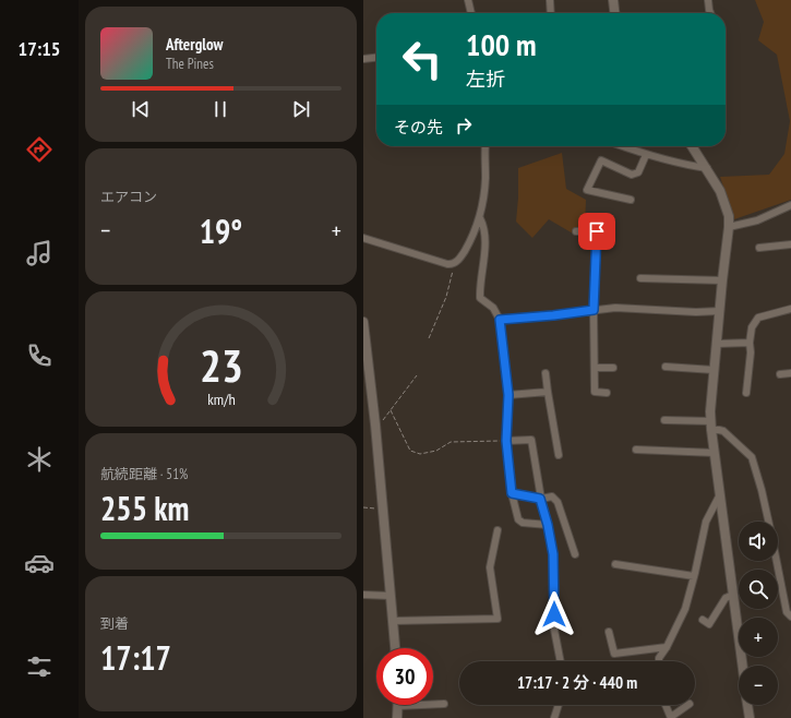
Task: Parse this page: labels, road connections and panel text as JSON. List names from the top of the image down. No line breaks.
{"page":{"tabs":"17:15","turn":["100 m","左折"],"song":["Afterglow","The Pines"],"then":"その先","tile":["エアコン",["航続距離 · 51%","255 km"],["到着","17:17"]],"heat":["−","19°","+"],"map_buttons":["+","−"],"limit":"30","trip":"17:17 · 2 分 · 440 m","gauge":["23","km/h"]}}
